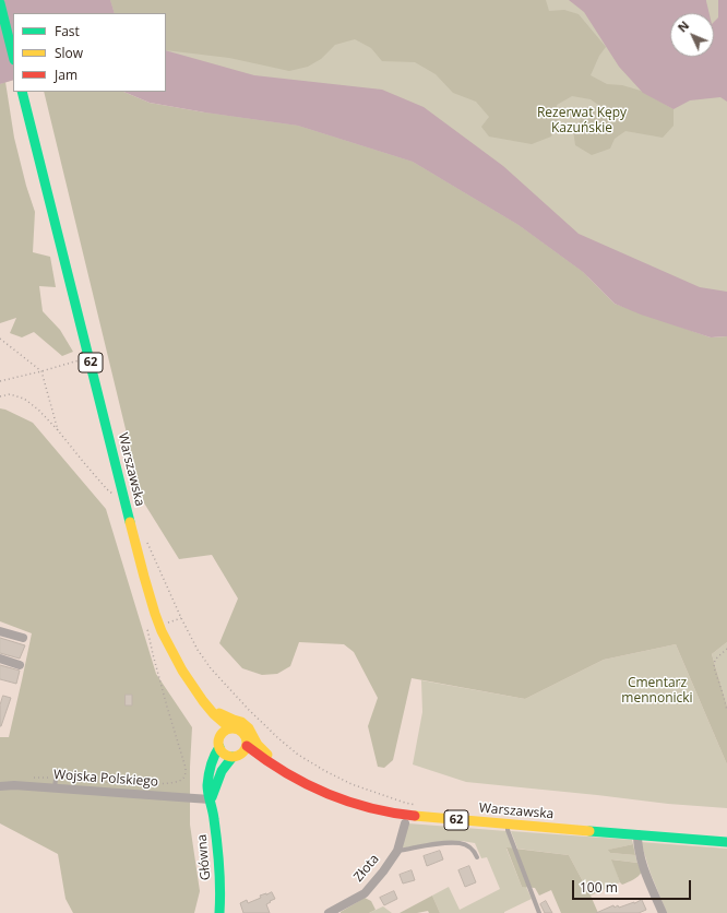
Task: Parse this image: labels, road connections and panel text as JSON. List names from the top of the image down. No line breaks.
{"streets":{"main road":["62","Warszawska","Główna"],"street":["Wojska Polskiego","Złota"]},"crossings":[["62","Warszawska"],["62","Główna"],["Warszawska","Główna"],["Wojska Polskiego","Główna"]],"parks":["Rezerwat Kępy Kazuńskie","Cmentarz mennonicki"],"legend":["Fast","Slow","Jam"],"scale_bar":"100 m","north":"top left"}
